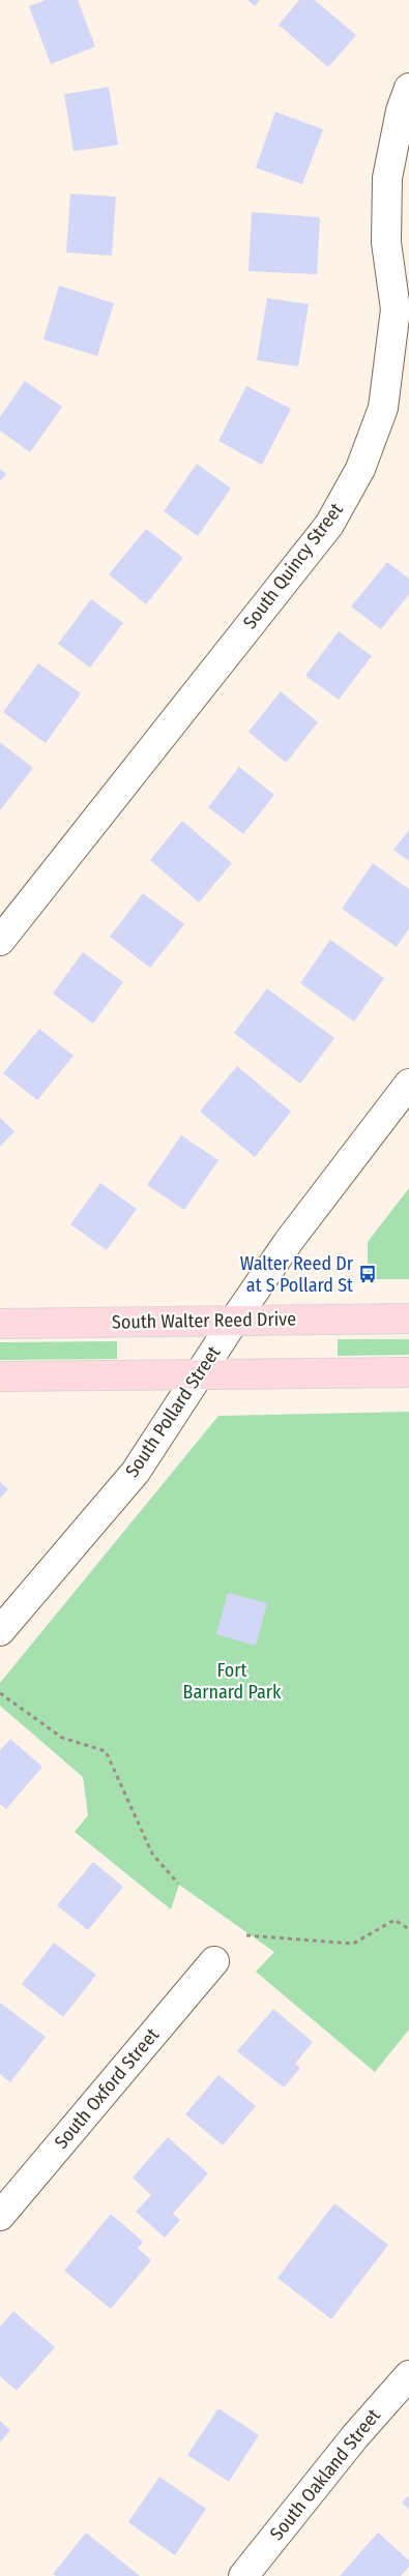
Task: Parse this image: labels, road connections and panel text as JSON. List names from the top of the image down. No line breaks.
{"streets":{"main road":["South Walter Reed Drive"],"street":["South Quincy Street","South Pollard Street","South Oxford Street","South Oakland Street"]},"crossings":[["South Walter Reed Drive","South Pollard Street"]],"parks":["Fort Barnard Park"],"places":{"bus stop":["Walter Reed Dr at S Pollard St"]}}
